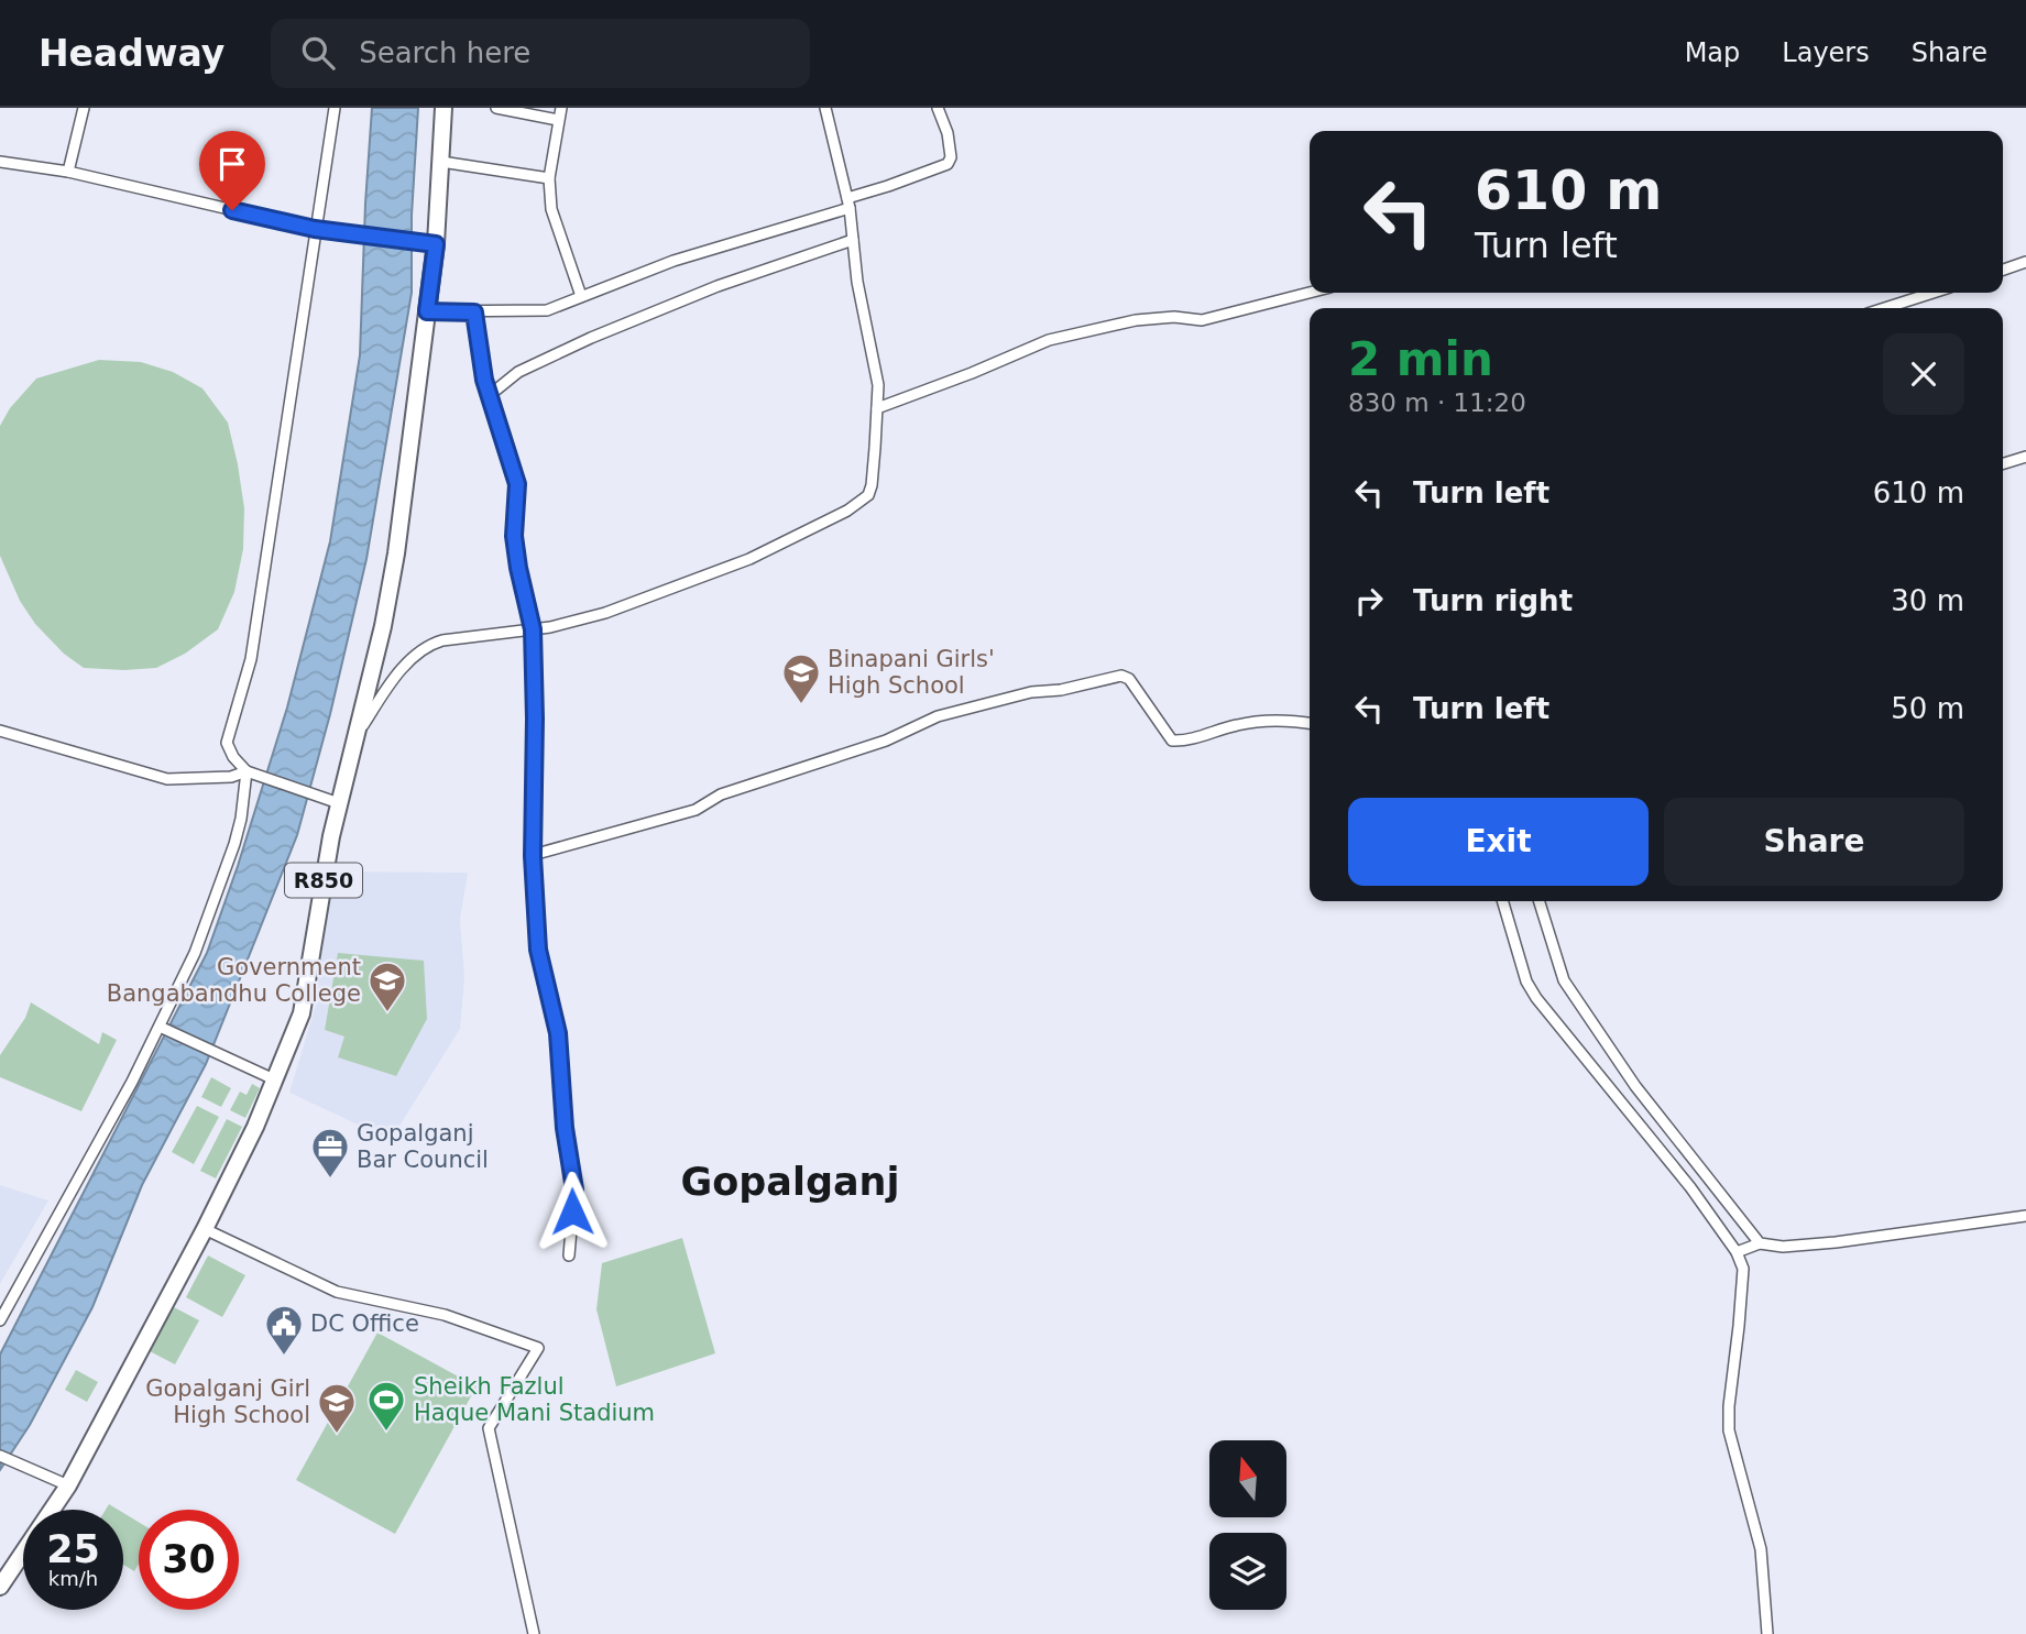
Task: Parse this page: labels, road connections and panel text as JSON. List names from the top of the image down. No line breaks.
{"streets":{"main road":["R850"]},"districts":["Gopalganj"],"places":{"school or university":["Binapani Girls' High School","Government Bangabandhu College","Gopalganj Girl High School"],"office":["Gopalganj Bar Council"],"public building":["DC Office"],"sports":["Sheikh Fazlul Haque Mani Stadium"]},"north":"top","page":{"header":"Headway","search":"Search here","nav":["Map","Layers","Share"],"turn":["610 m","Turn left"],"heading":["2 min","830 m · 11:20"],"list":[{"name":"Turn left","value":"610 m"},{"name":"Turn right","value":"30 m"},{"name":"Turn left","value":"50 m"}],"buttons":["Exit","Share"],"speed":"25 km/h","limit":"30"}}
